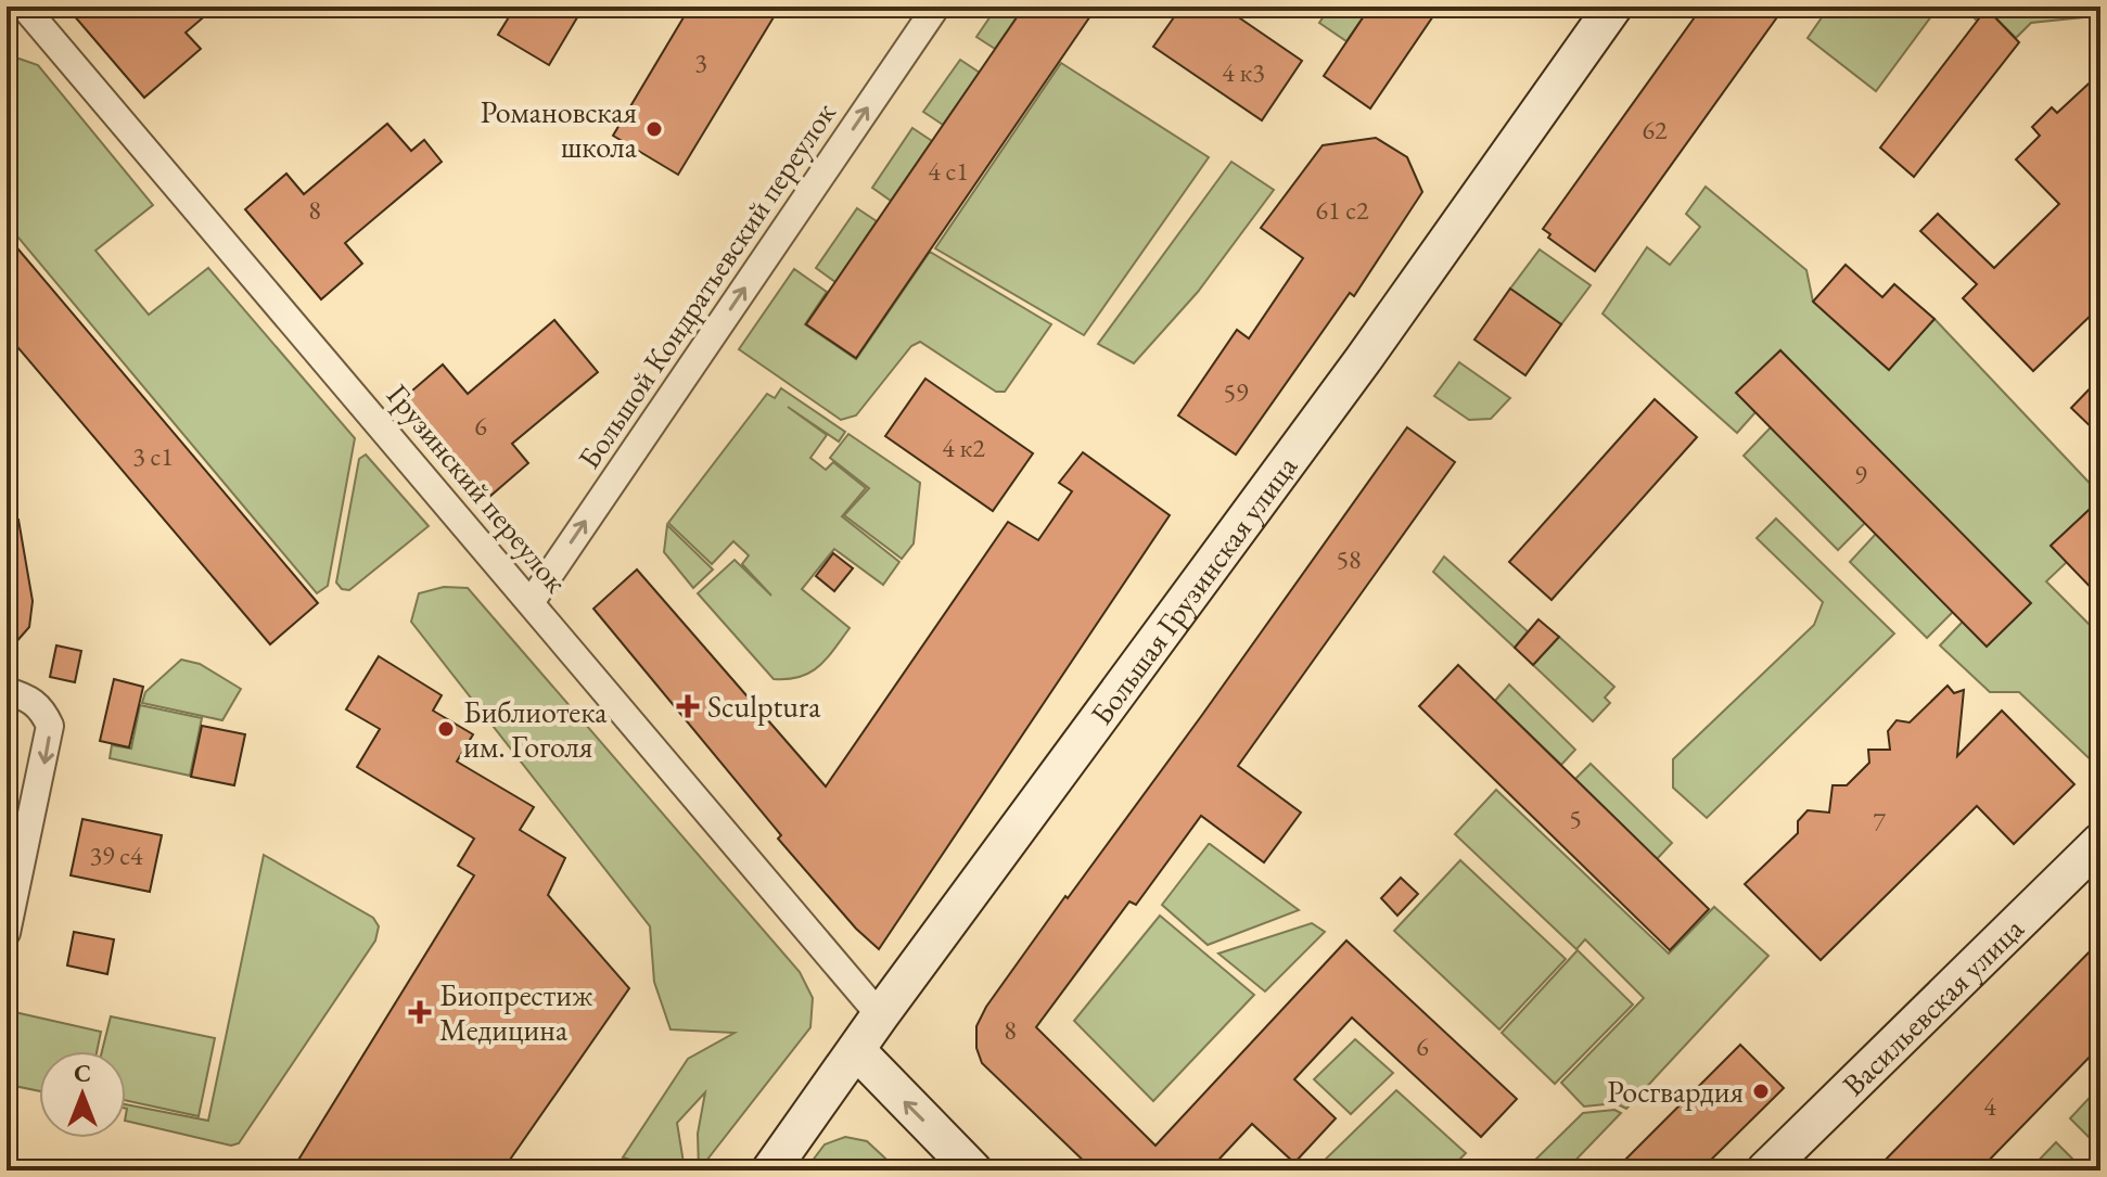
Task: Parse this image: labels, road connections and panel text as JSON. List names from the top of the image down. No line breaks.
{"streets":{"main road":["Большая Грузинская улица","Васильевская улица"],"street":["Большой Кондратьевский переулок","Грузинский переулок"]},"crossings":[["Большой Кондратьевский переулок","Грузинский переулок"],["Грузинский переулок","Большая Грузинская улица"]],"one_way":["Большой Кондратьевский переулок"],"places":{"other":["Романовская школа","Библиотека им. Гоголя","Росгвардия"],"health":["Sculptura","Биопрестиж Медицина"]},"house_numbers":["3","4 к3","62","4 с1","8","61 с2","59","6","4 к2","3 с1","9","58","5","7","39 с4","8","6","4"],"north":"top"}
